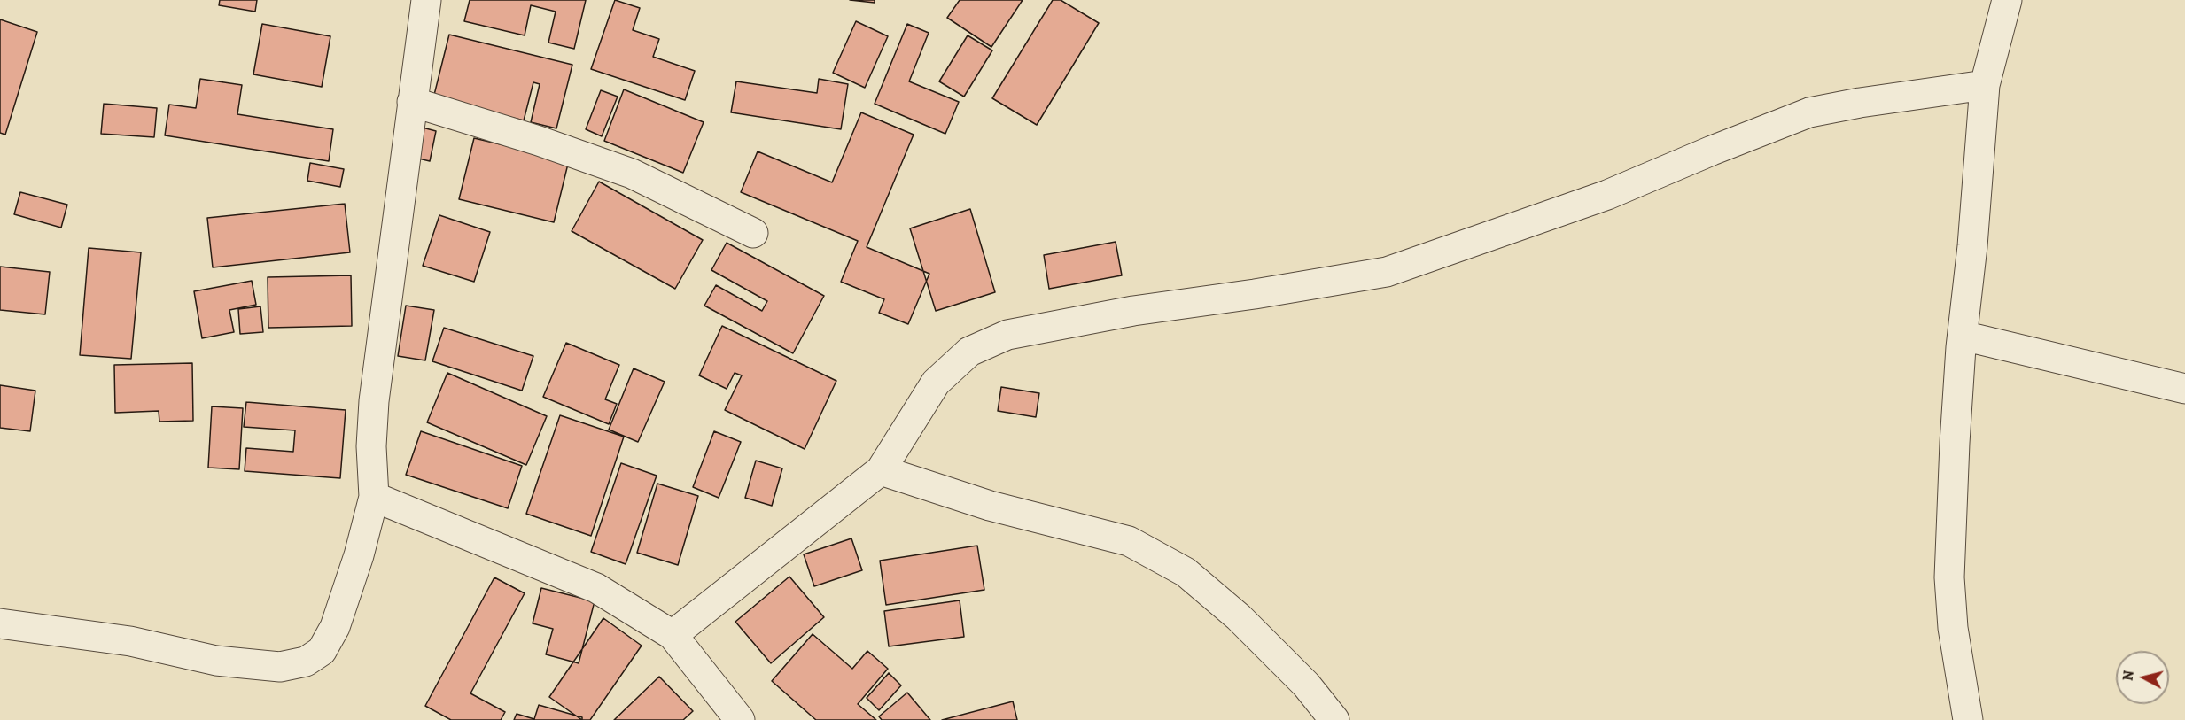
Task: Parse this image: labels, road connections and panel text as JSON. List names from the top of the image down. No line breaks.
{"north":"left"}
